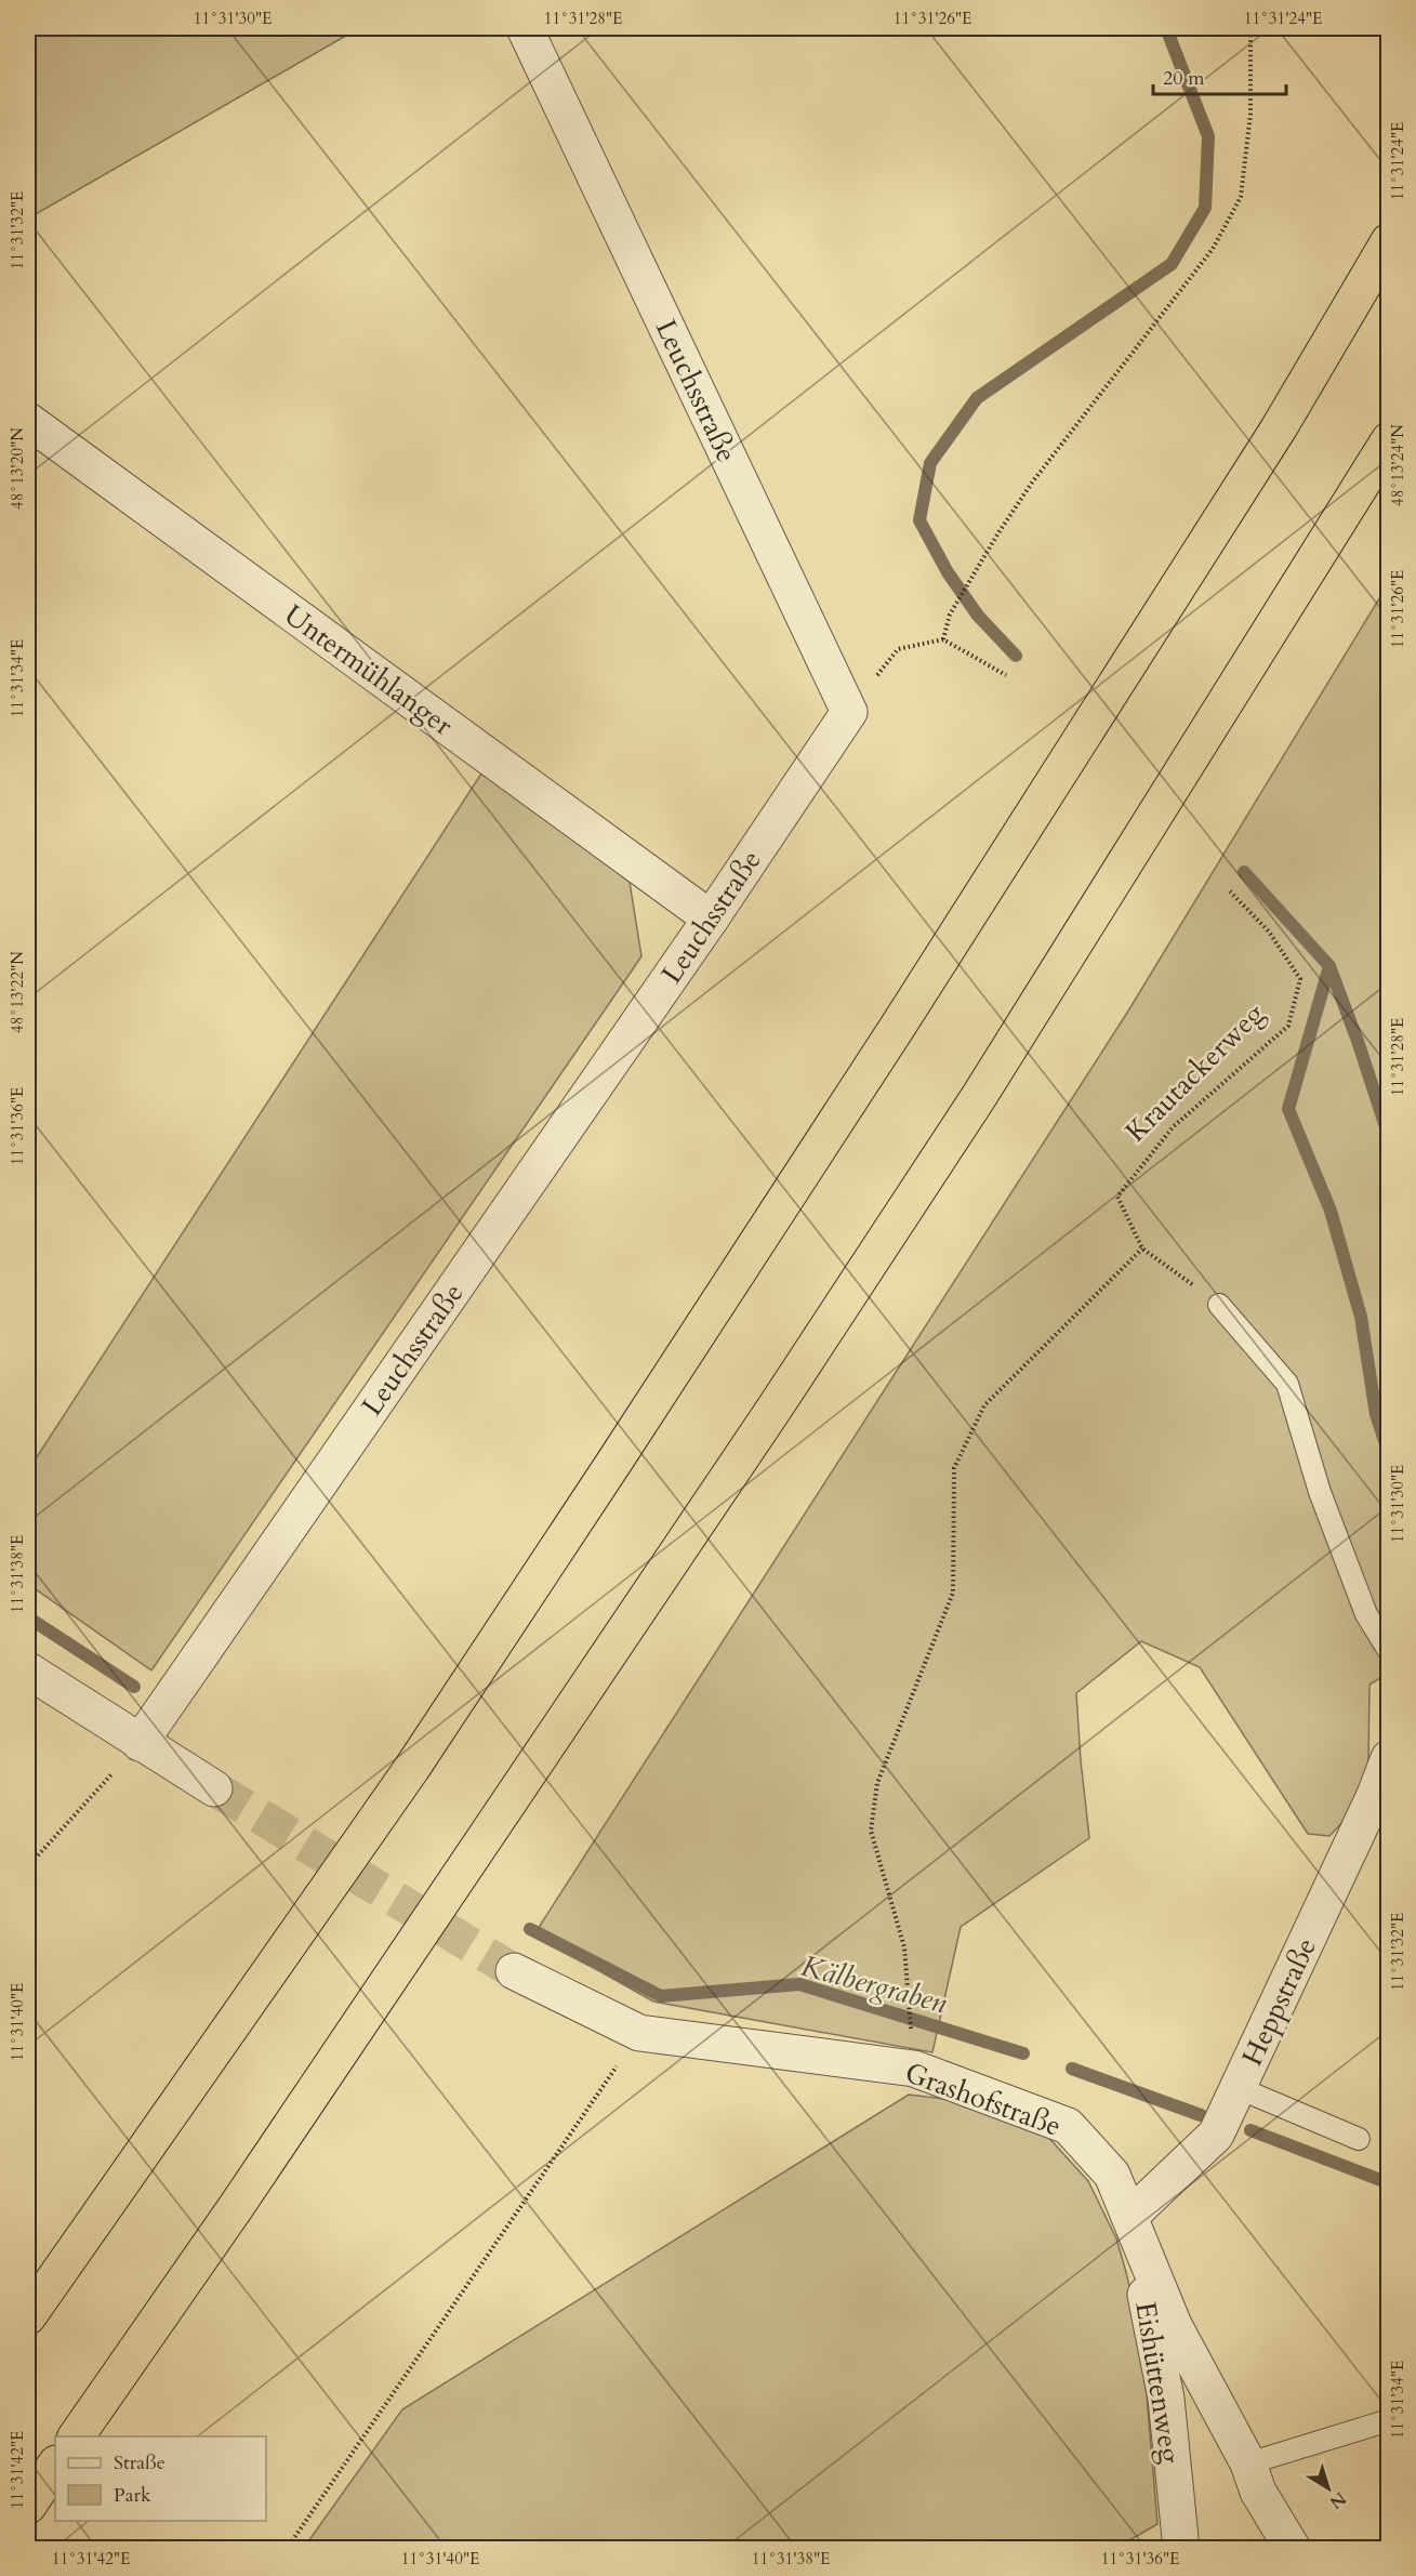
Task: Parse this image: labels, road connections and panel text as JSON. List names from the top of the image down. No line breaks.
{"streets":{"street":["Leuchsstraße","Untermühlanger","Heppstraße","Grashofstraße","Eishüttenweg"],"path":["Krautackerweg"]},"crossings":[["Leuchsstraße","Untermühlanger"],["Heppstraße","Grashofstraße"],["Heppstraße","Eishüttenweg"],["Grashofstraße","Eishüttenweg"]],"water":["Kälbergraben"],"legend":["Straße","Park"],"scale_bar":"20 m","north":"bottom right","coordinates":["11°31'30\"E","11°31'28\"E","11°31'26\"E","11°31'24\"E","11°31'32\"E","48°13'24\"N","48°13'20\"N","11°31'34\"E","48°13'22\"N","11°31'36\"E","11°31'38\"E","11°31'40\"E","11°31'42\"E"]}
